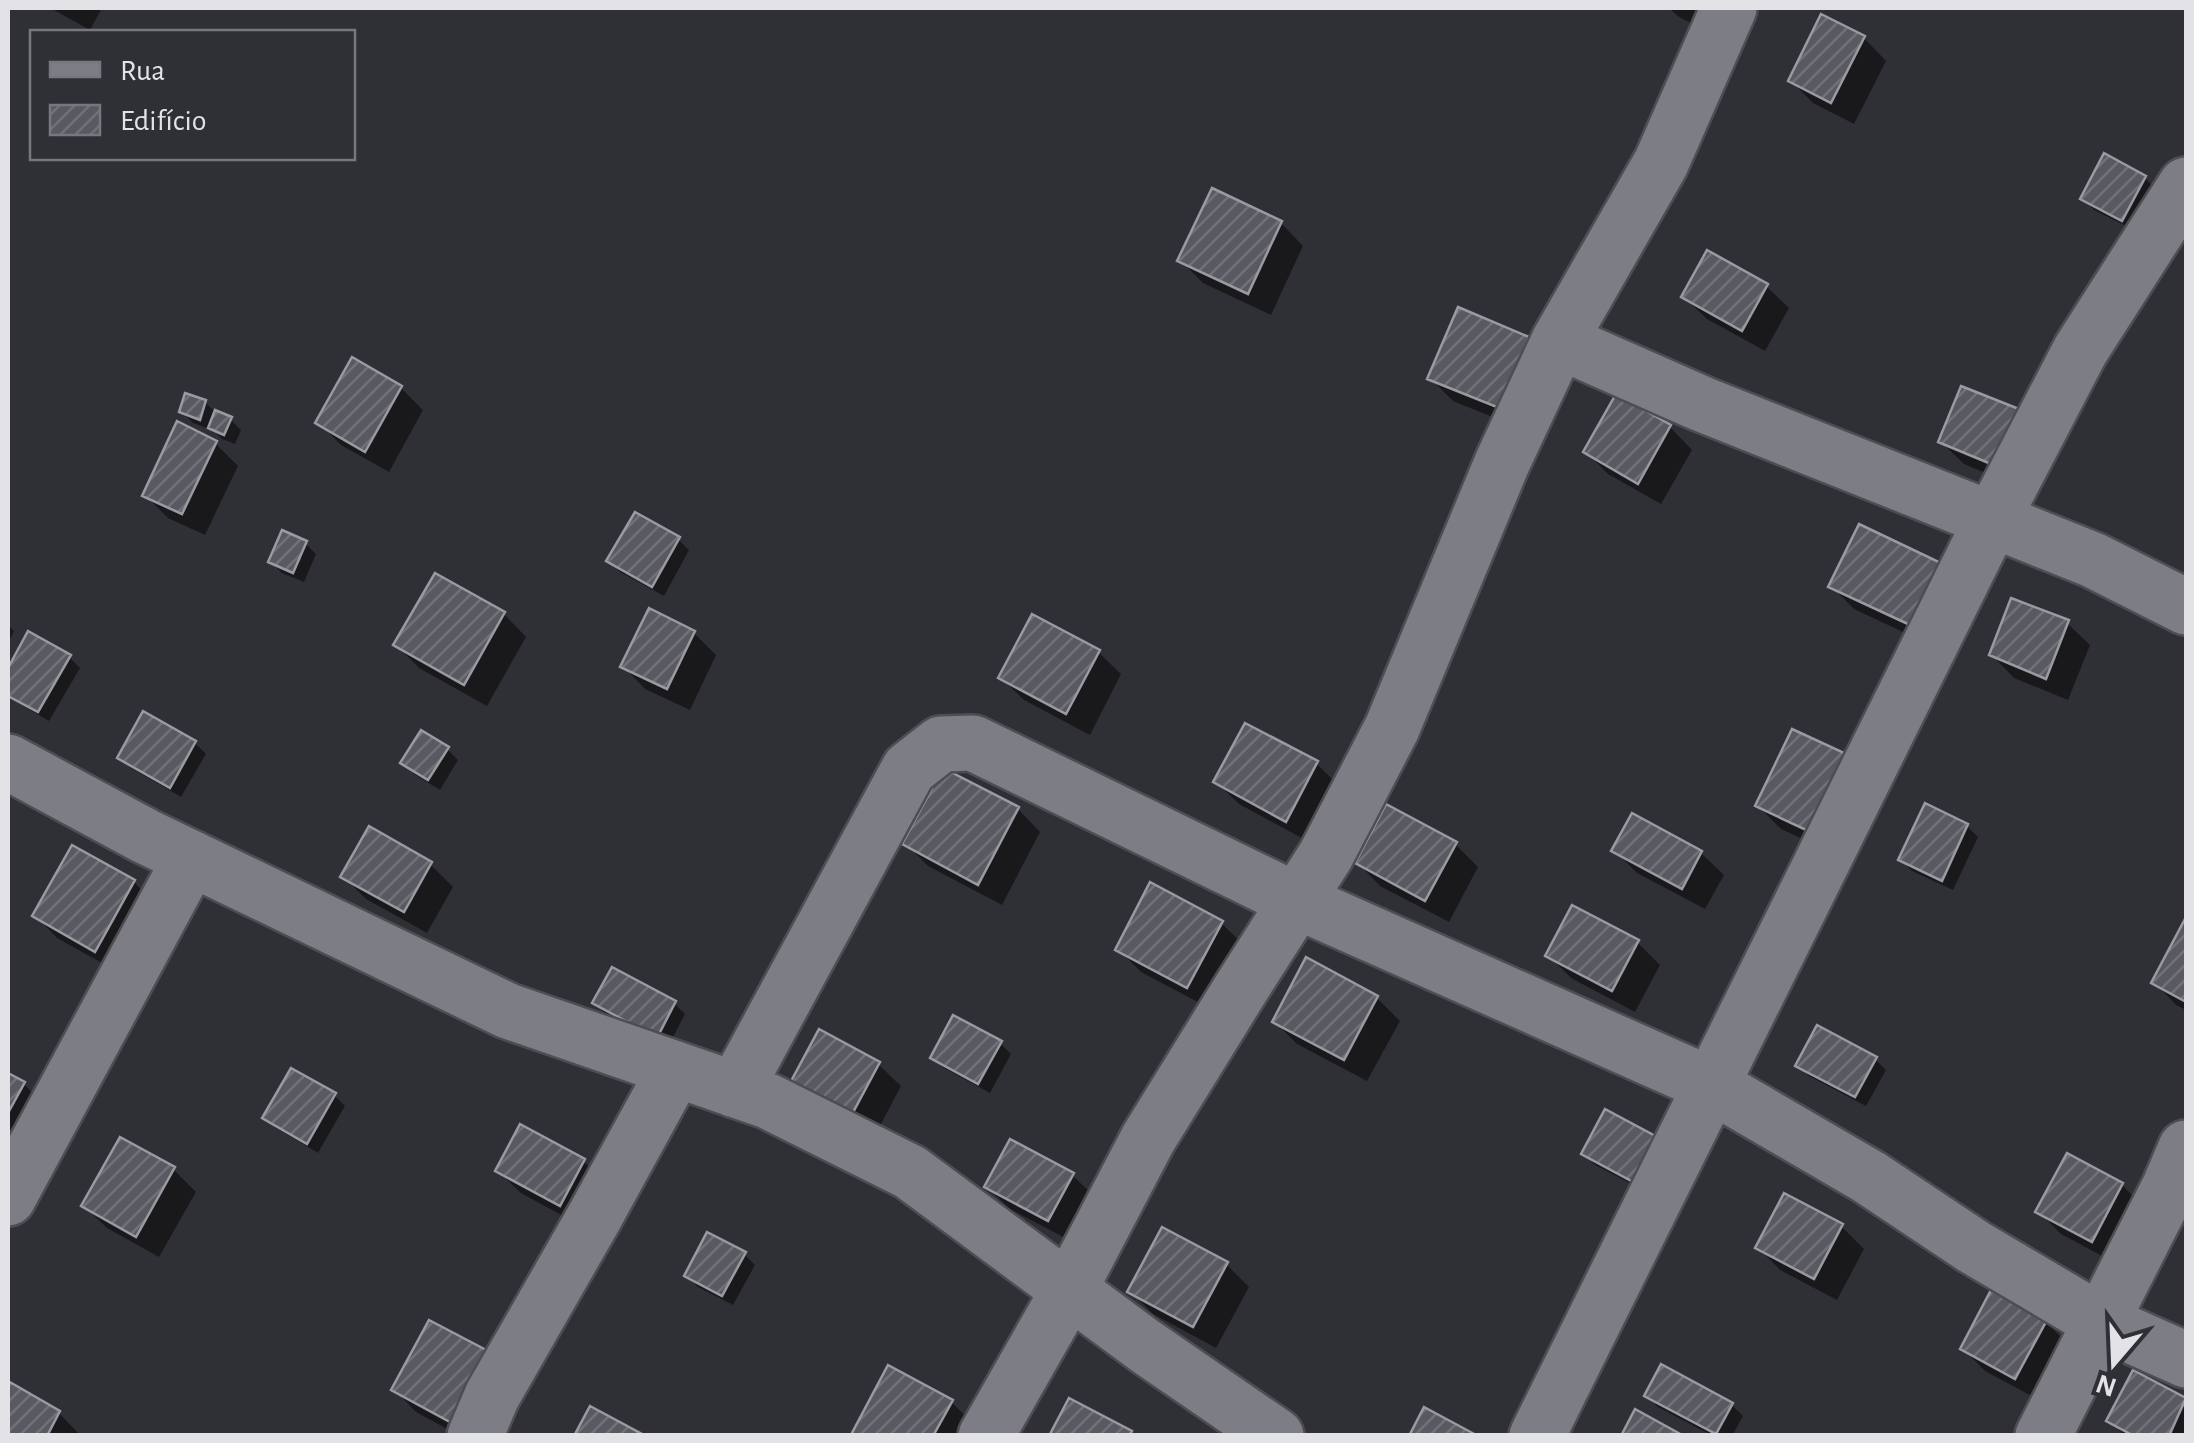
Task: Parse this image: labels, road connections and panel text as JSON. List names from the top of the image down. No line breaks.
{"legend":["Rua","Edifício"],"north":"bottom"}
